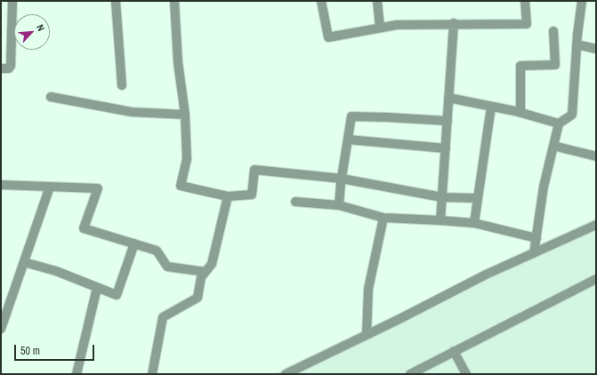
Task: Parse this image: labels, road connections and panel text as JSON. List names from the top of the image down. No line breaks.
{"scale_bar":"50 m","north":"top right"}
